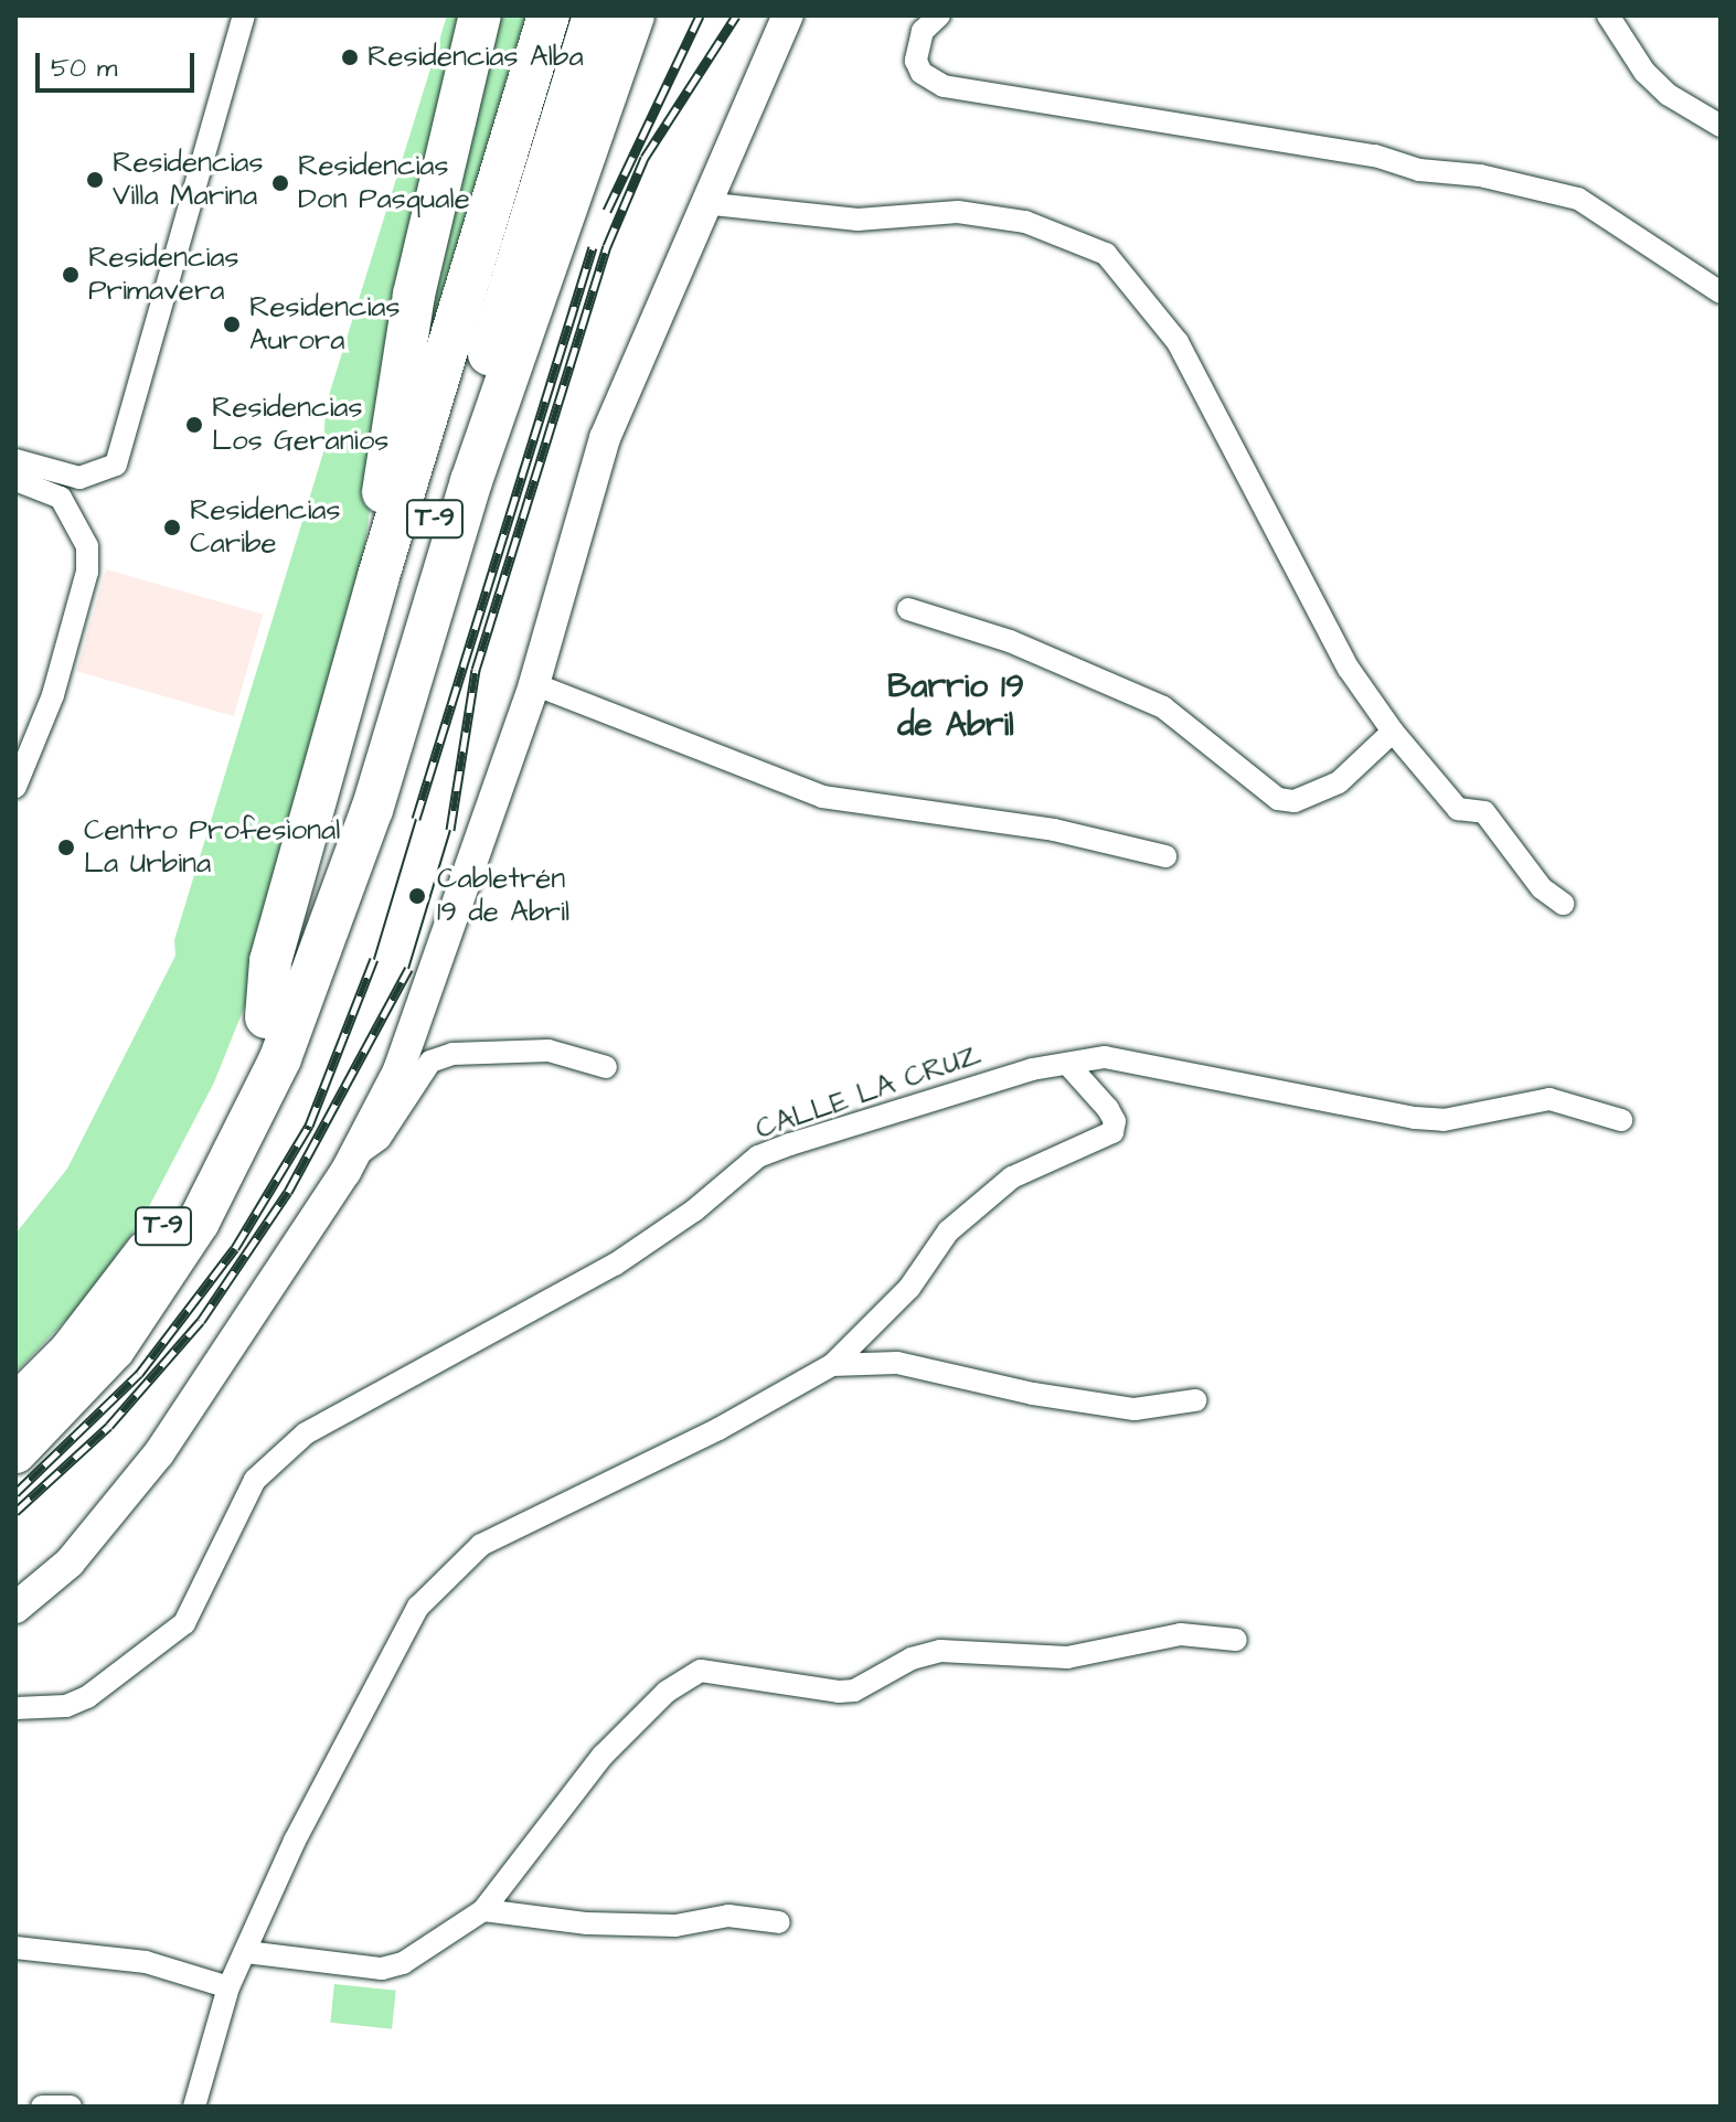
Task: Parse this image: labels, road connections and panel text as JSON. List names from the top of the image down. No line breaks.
{"streets":{"highway":["T-9"],"street":["CALLE LA CRUZ"]},"districts":["Barrio 19 de Abril"],"places":["Residencias Alba","Residencias Villa Marina","Residencias Don Pasquale","Residencias Primavera","Residencias Aurora","Residencias Los Geranios","Residencias Caribe","Centro Profesional La Urbina","Cabletrén 19 de Abril"],"scale_bar":"50 m"}
